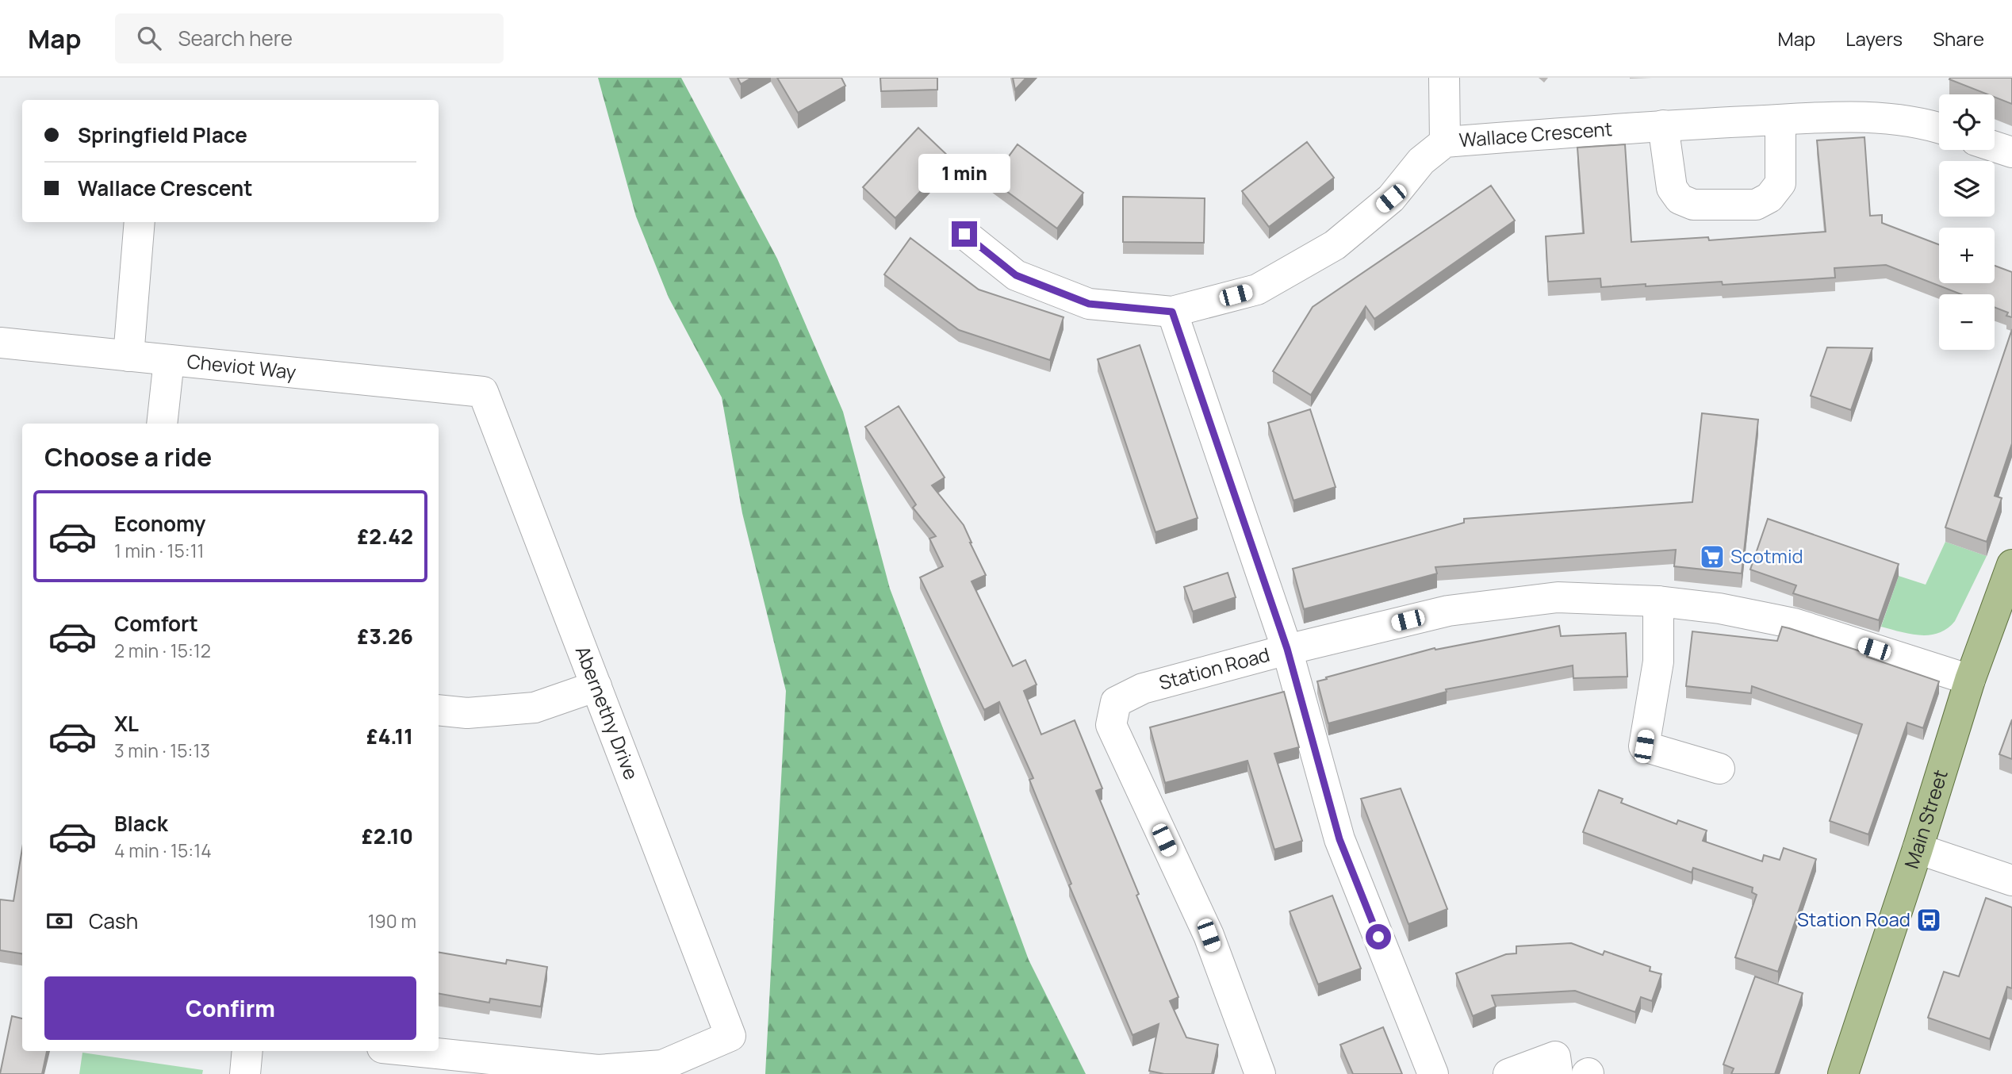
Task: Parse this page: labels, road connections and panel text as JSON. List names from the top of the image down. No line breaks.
{"streets":{"main road":["Main Street"],"street":["Wallace Crescent","Cheviot Way","Station Road","Abernethy Drive"]},"crossings":[["Cheviot Way","Abernethy Drive"],["Station Road","Main Street"]],"places":{"supermarket":["Scotmid"],"bus stop":["Station Road"]},"page":{"header":"Map","search":"Search here","nav":["Map","Layers","Share"],"map_buttons":["+","−"],"banner":["Springfield Place","Wallace Crescent"],"bubble":"1 min","heading":"Choose a ride","list":[{"name":"Economy","note":"1 min · 15:11","value":"£2.42"},{"name":"Comfort","note":"2 min · 15:12","value":"£3.26"},{"name":"XL","note":"3 min · 15:13","value":"£4.11"},{"name":"Black","note":"4 min · 15:14","value":"£2.10"}],"pay":["Cash","190 m"],"buttons":"Confirm"}}
